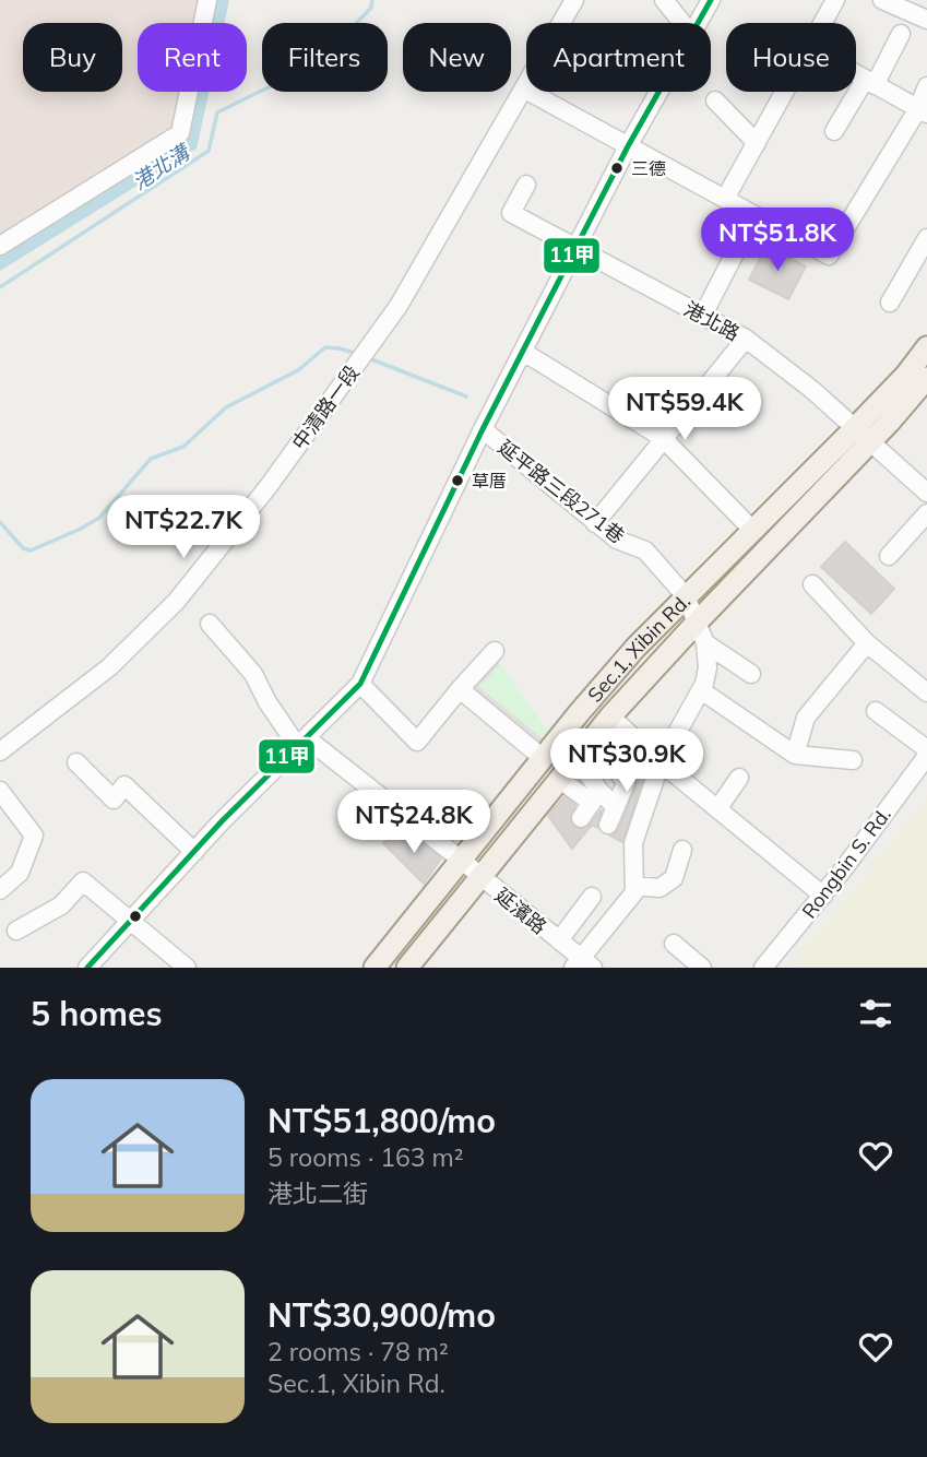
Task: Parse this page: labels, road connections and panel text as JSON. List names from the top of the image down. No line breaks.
{"streets":{"main road":["Sec.1, Xibin Rd."],"street":["港北路","中清路一段","延平路三段271巷","Rongbin S. Rd.","延濱路"]},"crossings":[["港北路","Sec.1, Xibin Rd."],["延平路三段271巷","Sec.1, Xibin Rd."],["Sec.1, Xibin Rd.","延濱路"]],"water":["港北溝"],"places":["三德","草厝"],"lines":["transit line 11甲"],"page":{"chip":["Buy","Rent","Filters","New","Apartment","House"],"price":["NT$51.8K","NT$59.4K","NT$22.7K","NT$30.9K","NT$24.8K"],"heading":"5 homes","list":[{"name":"NT$51,800/mo","note":"5 rooms · 163 m² · 港北二街"},{"name":"NT$30,900/mo","note":"2 rooms · 78 m² · Sec.1, Xibin Rd."}]}}
